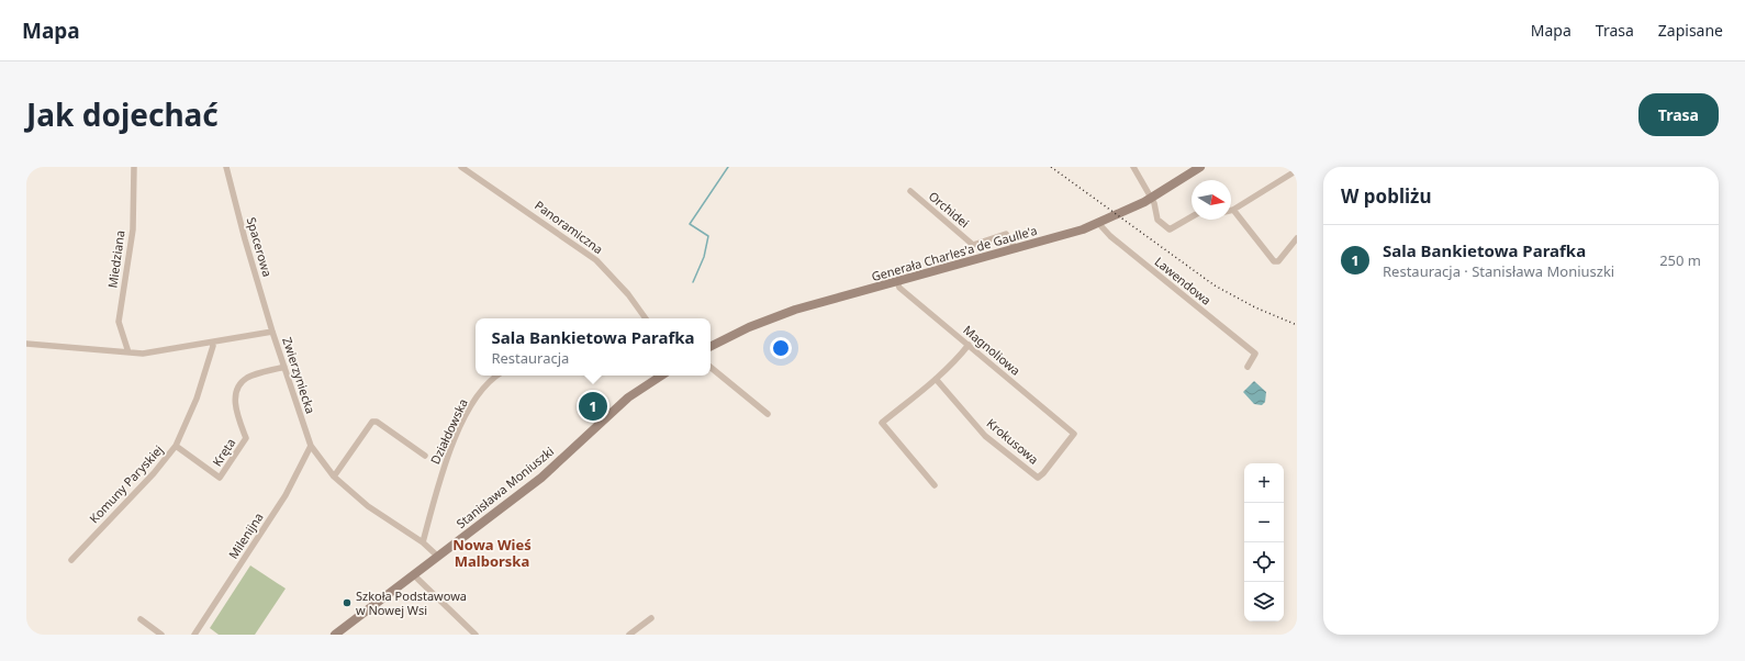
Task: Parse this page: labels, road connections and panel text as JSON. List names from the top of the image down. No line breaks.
{"streets":{"main road":["Generała Charles'a de Gaulle'a","Stanisława Moniuszki"],"street":["Orchidei","Panoramiczna","Spacerowa","Miedziana","Lawendowa","Magnoliowa","Zwierzyniecka","Działdowska","Krokusowa","Kręta","Komuny Paryskiej","Milenijna"]},"crossings":[["Orchidei","Generała Charles'a de Gaulle'a"],["Spacerowa","Zwierzyniecka"],["Generała Charles'a de Gaulle'a","Lawendowa"],["Generała Charles'a de Gaulle'a","Magnoliowa"],["Miedziana","Zwierzyniecka"],["Magnoliowa","Krokusowa"],["Zwierzyniecka","Działdowska"],["Zwierzyniecka","Kręta"],["Zwierzyniecka","Komuny Paryskiej"],["Zwierzyniecka","Milenijna"],["Kręta","Komuny Paryskiej"]],"districts":["Nowa Wieś Malborska"],"places":["Szkoła Podstawowa w Nowej Wsi"],"north":"right","page":{"header":"Mapa","nav":["Mapa","Trasa","Zapisane"],"title":"Jak dojechać","buttons":"Trasa","heading":"W pobliżu","list":[{"mark":"1","name":"Sala Bankietowa Parafka","note":"Restauracja · Stanisława Moniuszki","value":"250 m"}],"popup":["Sala Bankietowa Parafka","Restauracja"],"pins":"1","map_buttons":["+","−"]}}
